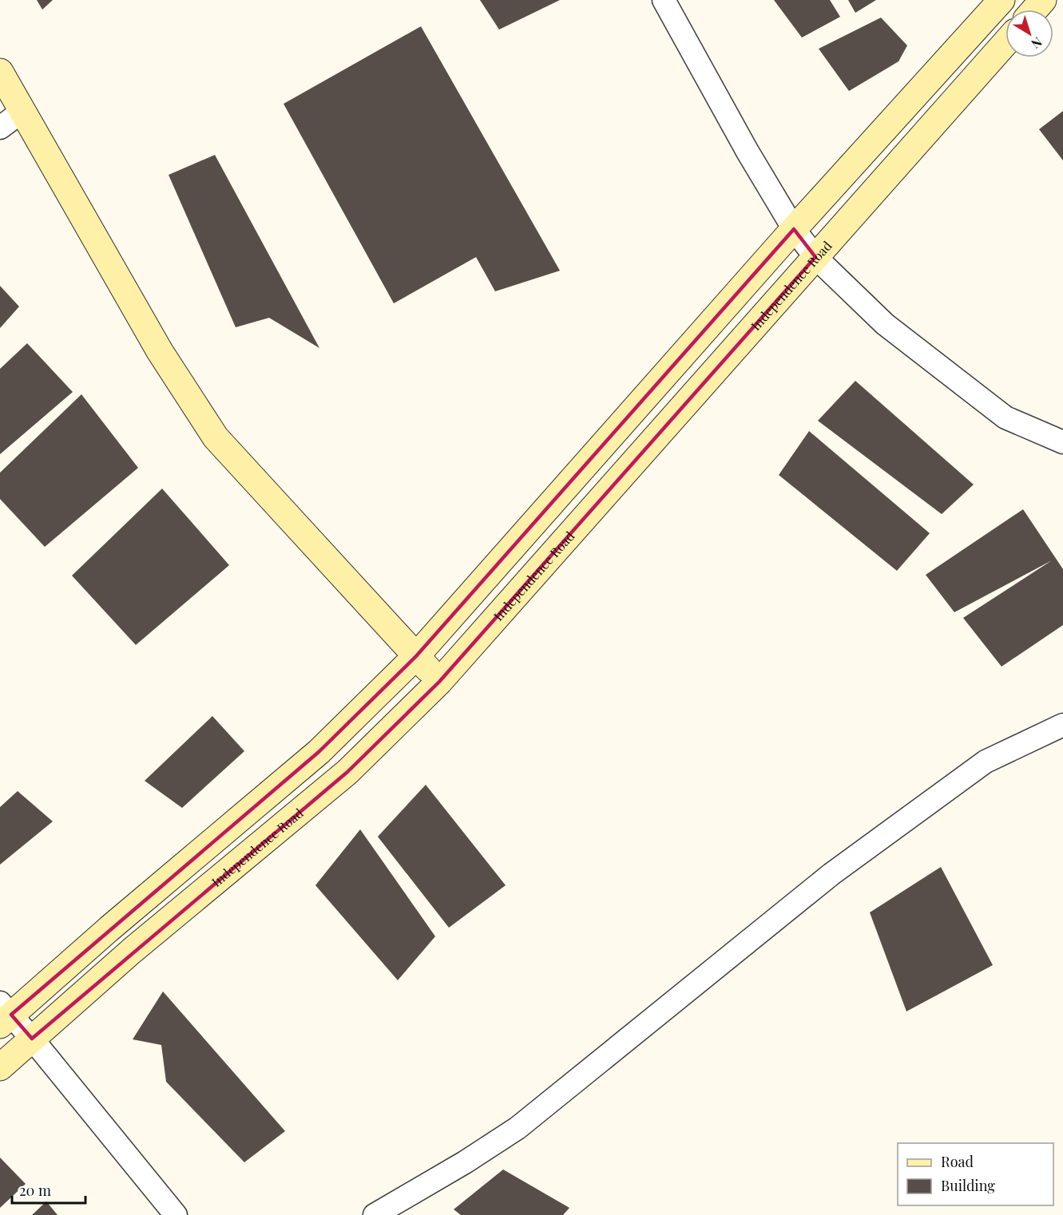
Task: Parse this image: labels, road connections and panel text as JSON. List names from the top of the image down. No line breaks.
{"streets":{"main road":["Independence Road"]},"legend":["Road","Building"],"scale_bar":"20 m","north":"bottom right"}
